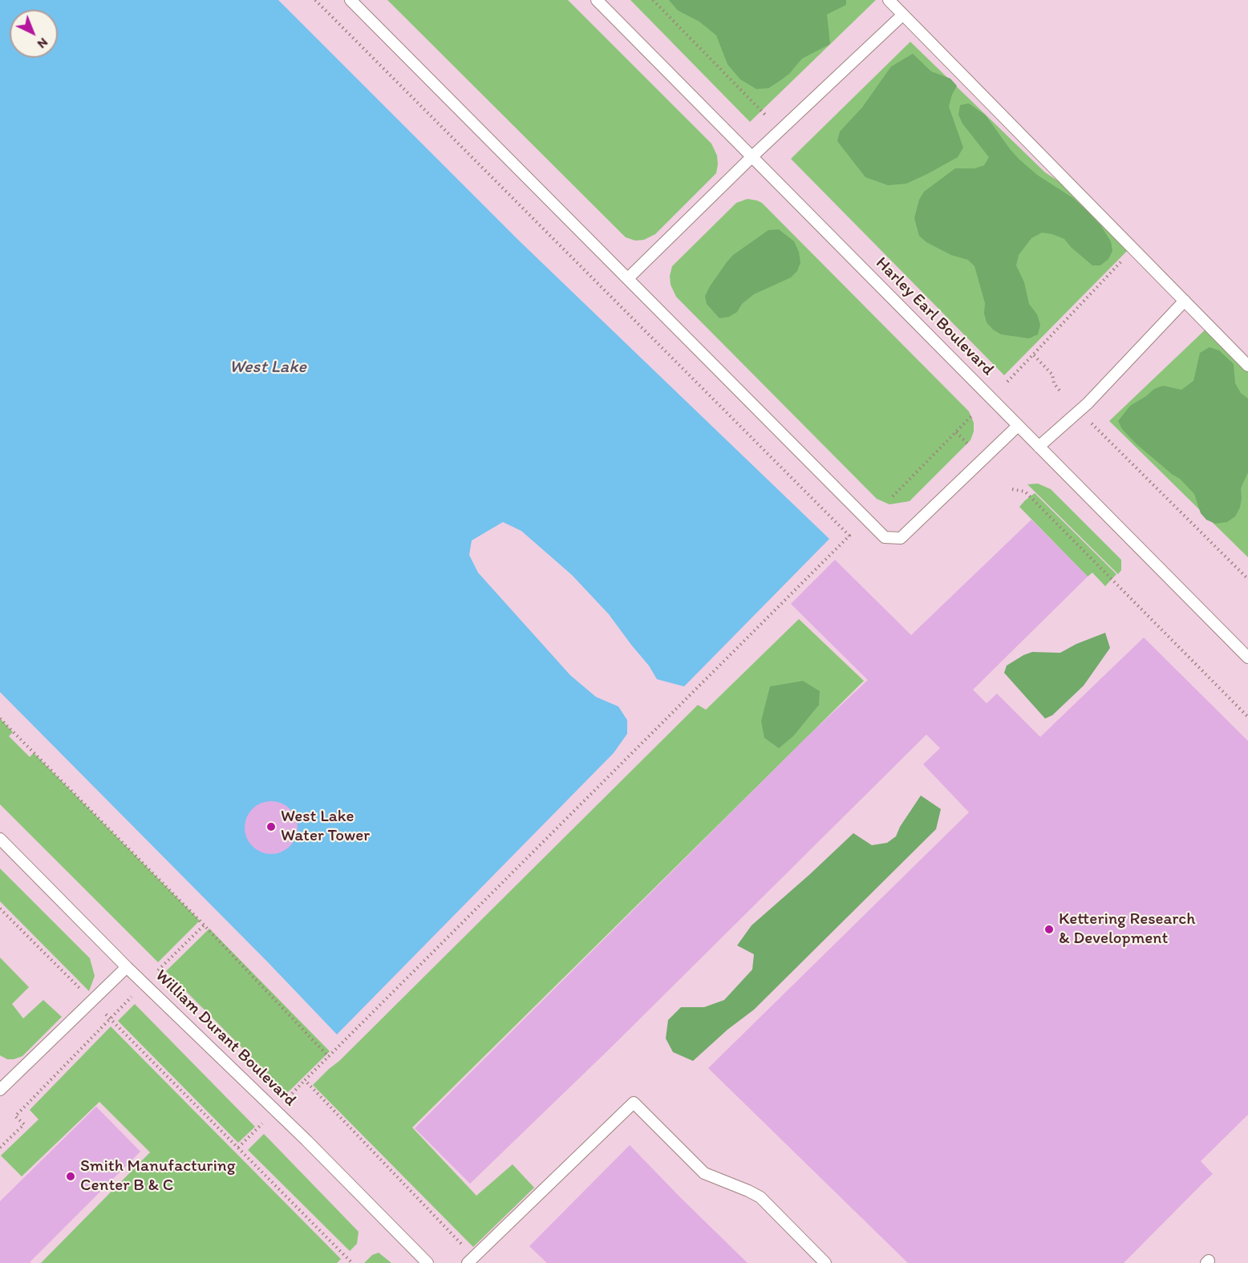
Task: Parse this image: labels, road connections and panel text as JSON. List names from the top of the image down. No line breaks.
{"streets":{"lane":["Harley Earl Boulevard","William Durant Boulevard"]},"water":["West Lake"],"places":["West Lake Water Tower","Kettering Research & Development","Smith Manufacturing Center B & C"],"north":"bottom right"}
